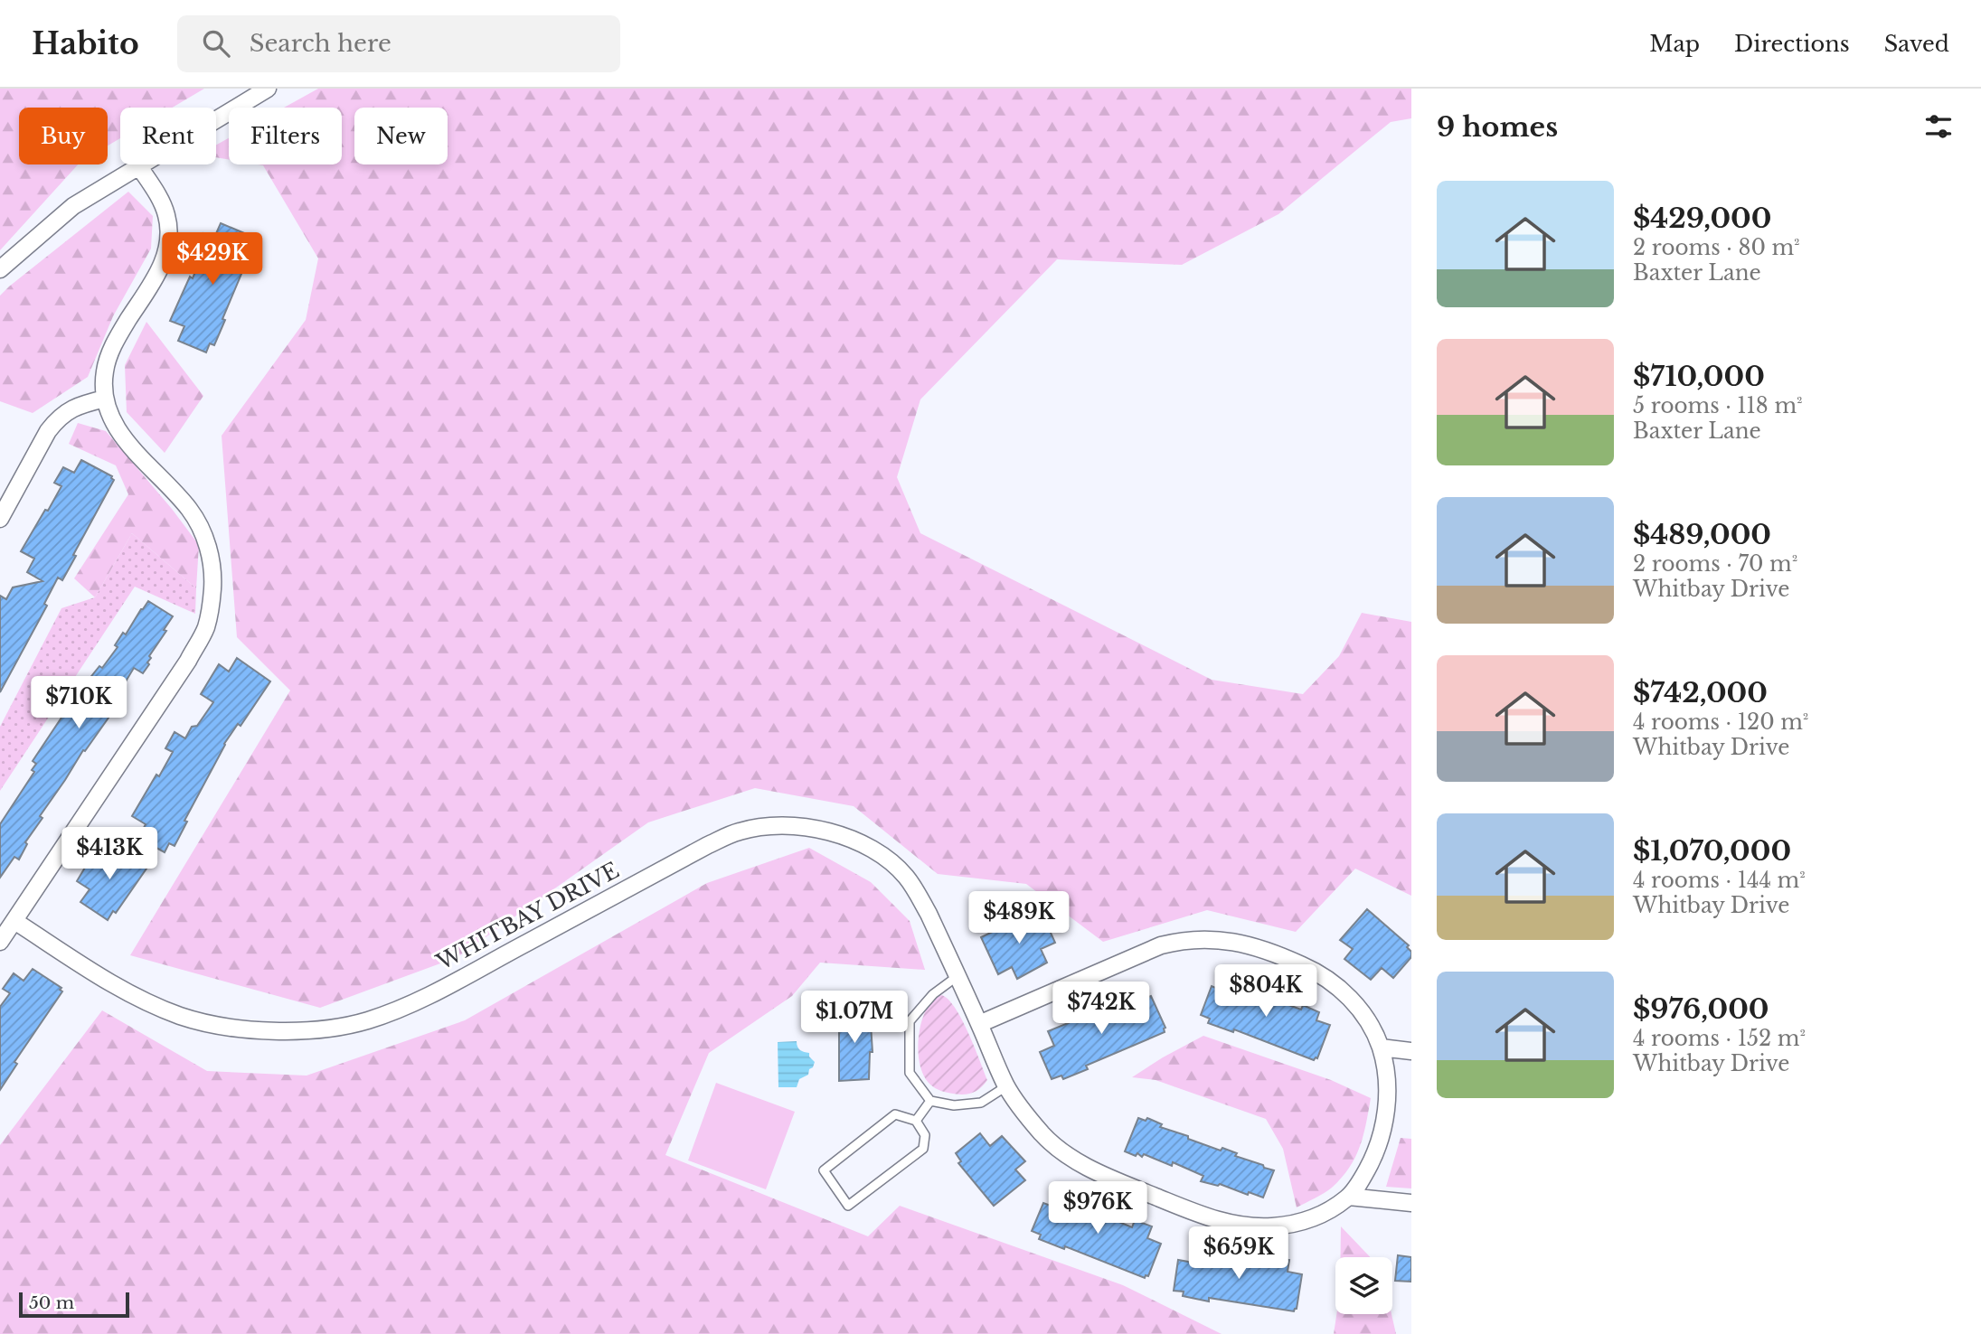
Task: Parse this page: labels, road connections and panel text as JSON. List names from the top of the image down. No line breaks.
{"streets":{"street":["WHITBAY DRIVE"]},"scale_bar":"50 m","page":{"header":"Habito","search":"Search here","nav":["Map","Directions","Saved"],"heading":"9 homes","chip":["Buy","Rent","Filters","New"],"list":[{"name":"$429,000","note":"2 rooms · 80 m² · Baxter Lane"},{"name":"$710,000","note":"5 rooms · 118 m² · Baxter Lane"},{"name":"$489,000","note":"2 rooms · 70 m² · Whitbay Drive"},{"name":"$742,000","note":"4 rooms · 120 m² · Whitbay Drive"},{"name":"$1,070,000","note":"4 rooms · 144 m² · Whitbay Drive"},{"name":"$976,000","note":"4 rooms · 152 m² · Whitbay Drive"}],"price":["$429K","$710K","$413K","$489K","$804K","$742K","$1.07M","$976K","$659K"],"scale":"50 m"}}
